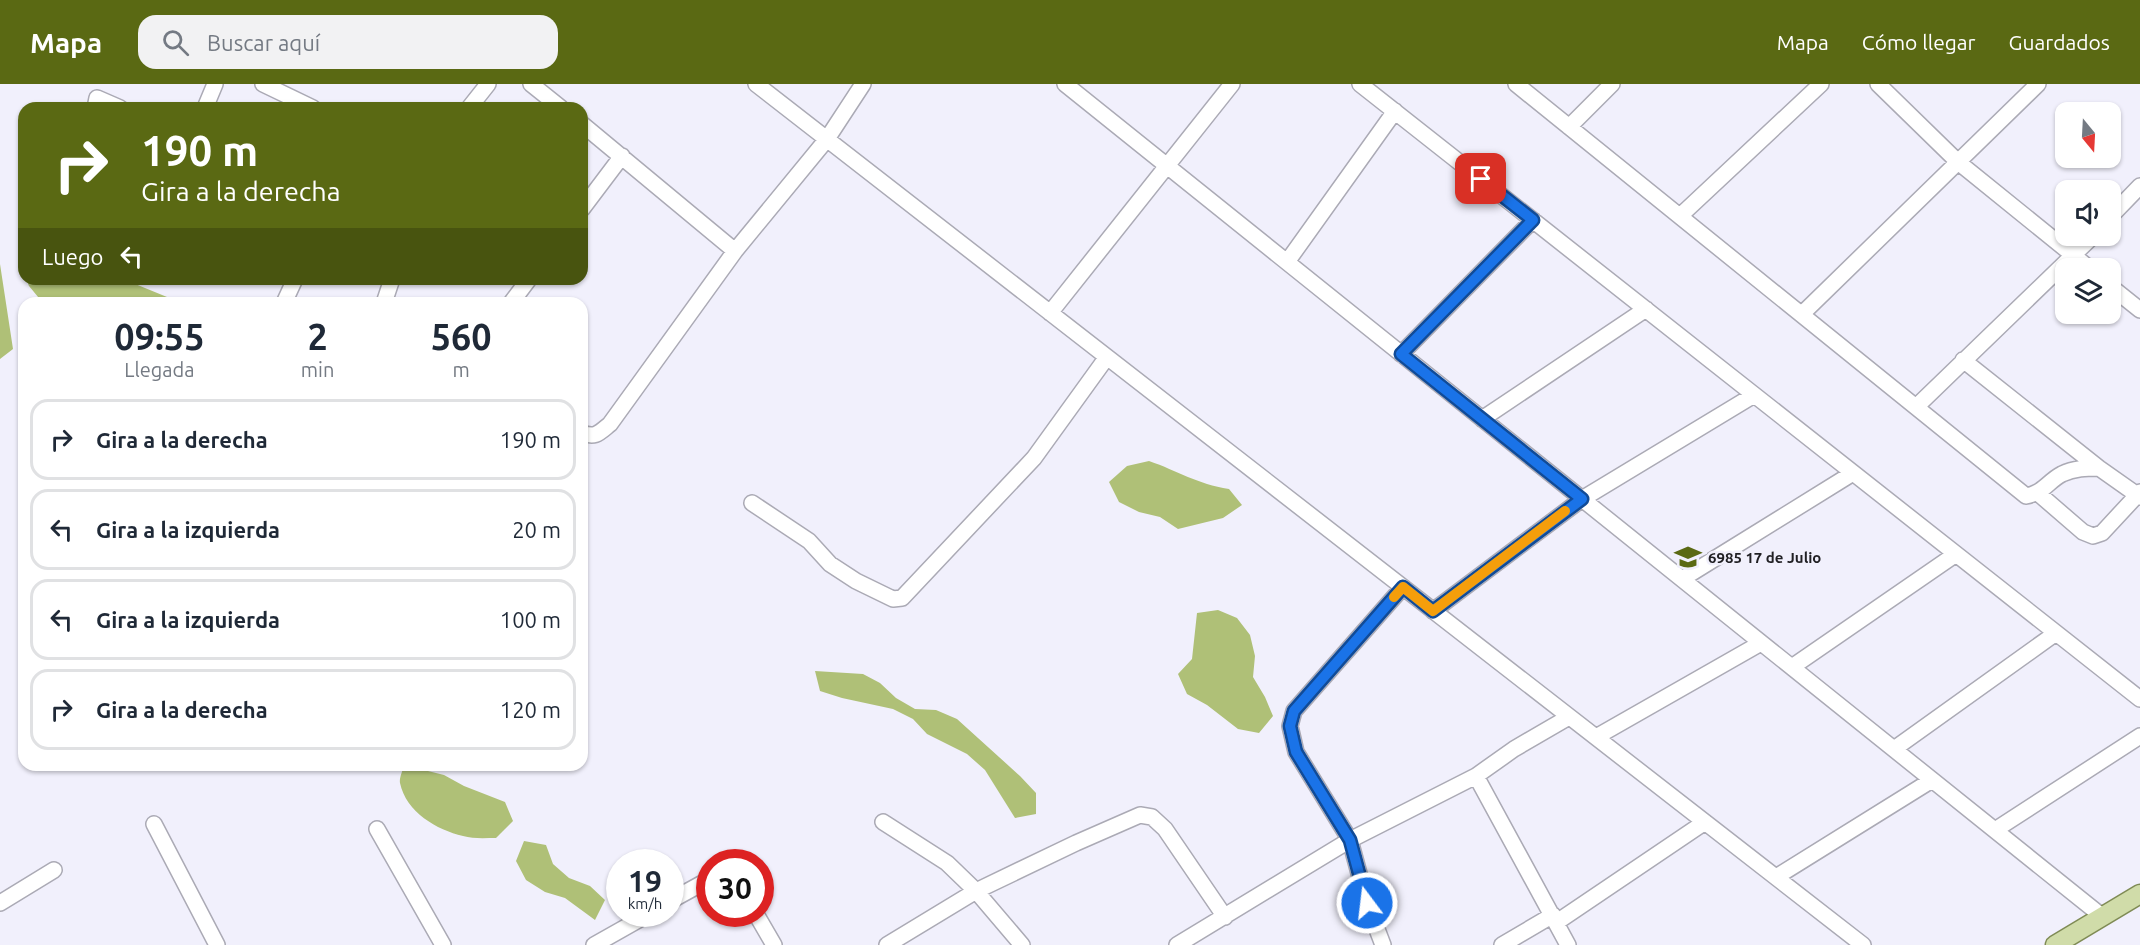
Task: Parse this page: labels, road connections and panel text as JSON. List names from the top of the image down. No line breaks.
{"places":{"school or university":["6985 17 de Julio"]},"north":"bottom","page":{"header":"Mapa","search":"Buscar aquí","nav":["Mapa","Cómo llegar","Guardados"],"turn":["190 m","Gira a la derecha"],"then":"Luego","eta":["09:55","Llegada","2","min","560","m"],"list":[{"name":"Gira a la derecha","value":"190 m"},{"name":"Gira a la izquierda","value":"20 m"},{"name":"Gira a la izquierda","value":"100 m"},{"name":"Gira a la derecha","value":"120 m"}],"speed":"19 km/h","limit":"30"}}
